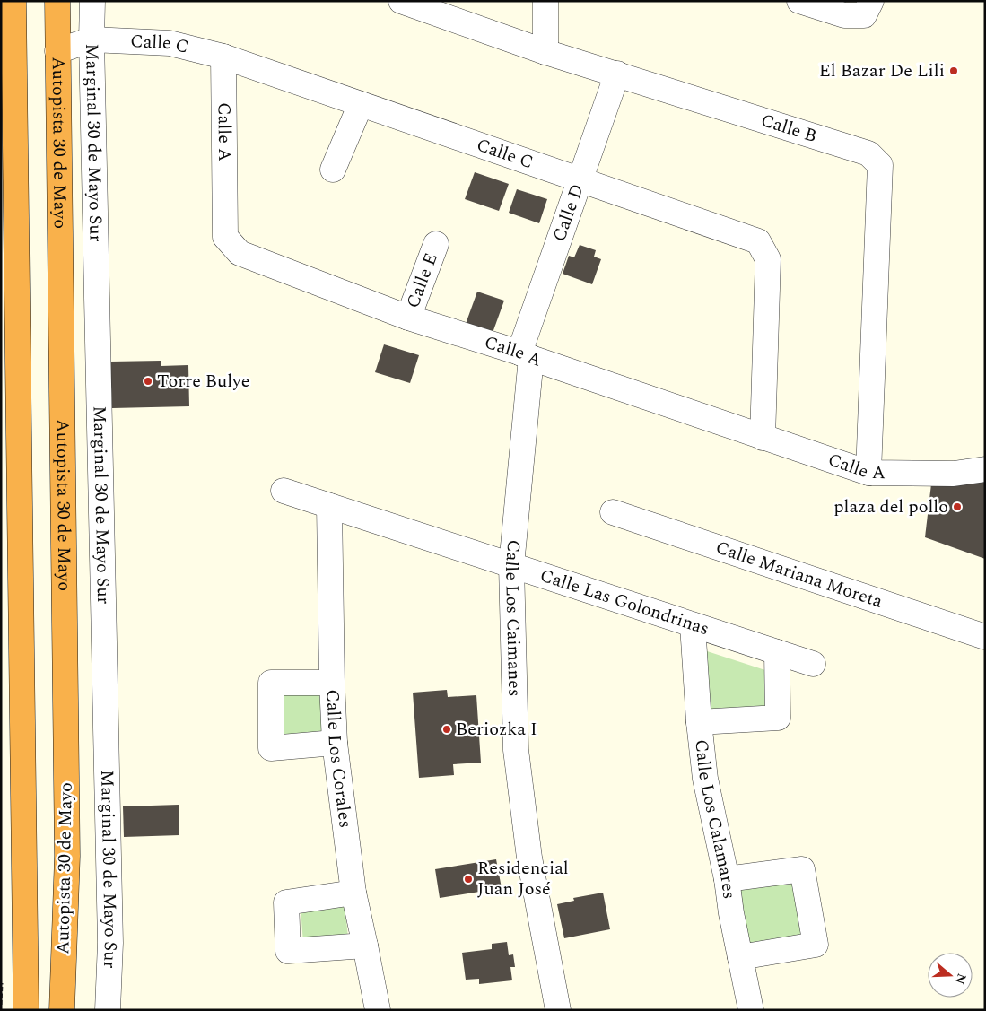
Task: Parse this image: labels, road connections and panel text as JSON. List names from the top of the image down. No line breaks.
{"streets":{"highway":["Autopista 30 de Mayo"],"street":["Calle C","Calle B","Calle A","Marginal 30 de Mayo Sur","Calle D","Calle E","Calle Mariana Moreta","Calle Las Golondrinas","Calle Los Caimanes","Calle Los Corales","Calle Los Calamares"]},"crossings":[["Calle C","Calle A"],["Calle C","Autopista 30 de Mayo"],["Calle C","Marginal 30 de Mayo Sur"],["Calle C","Calle D"],["Calle B","Calle A"],["Calle B","Calle D"],["Calle A","Calle D"],["Calle A","Calle E"],["Calle A","Calle Los Caimanes"],["Calle D","Calle Los Caimanes"],["Calle Las Golondrinas","Calle Los Caimanes"],["Calle Las Golondrinas","Calle Los Corales"],["Calle Las Golondrinas","Calle Los Calamares"]],"places":["El Bazar De Lili","Torre Bulye","plaza del pollo","Beriozka I","Residencial Juan José"],"north":"right"}
